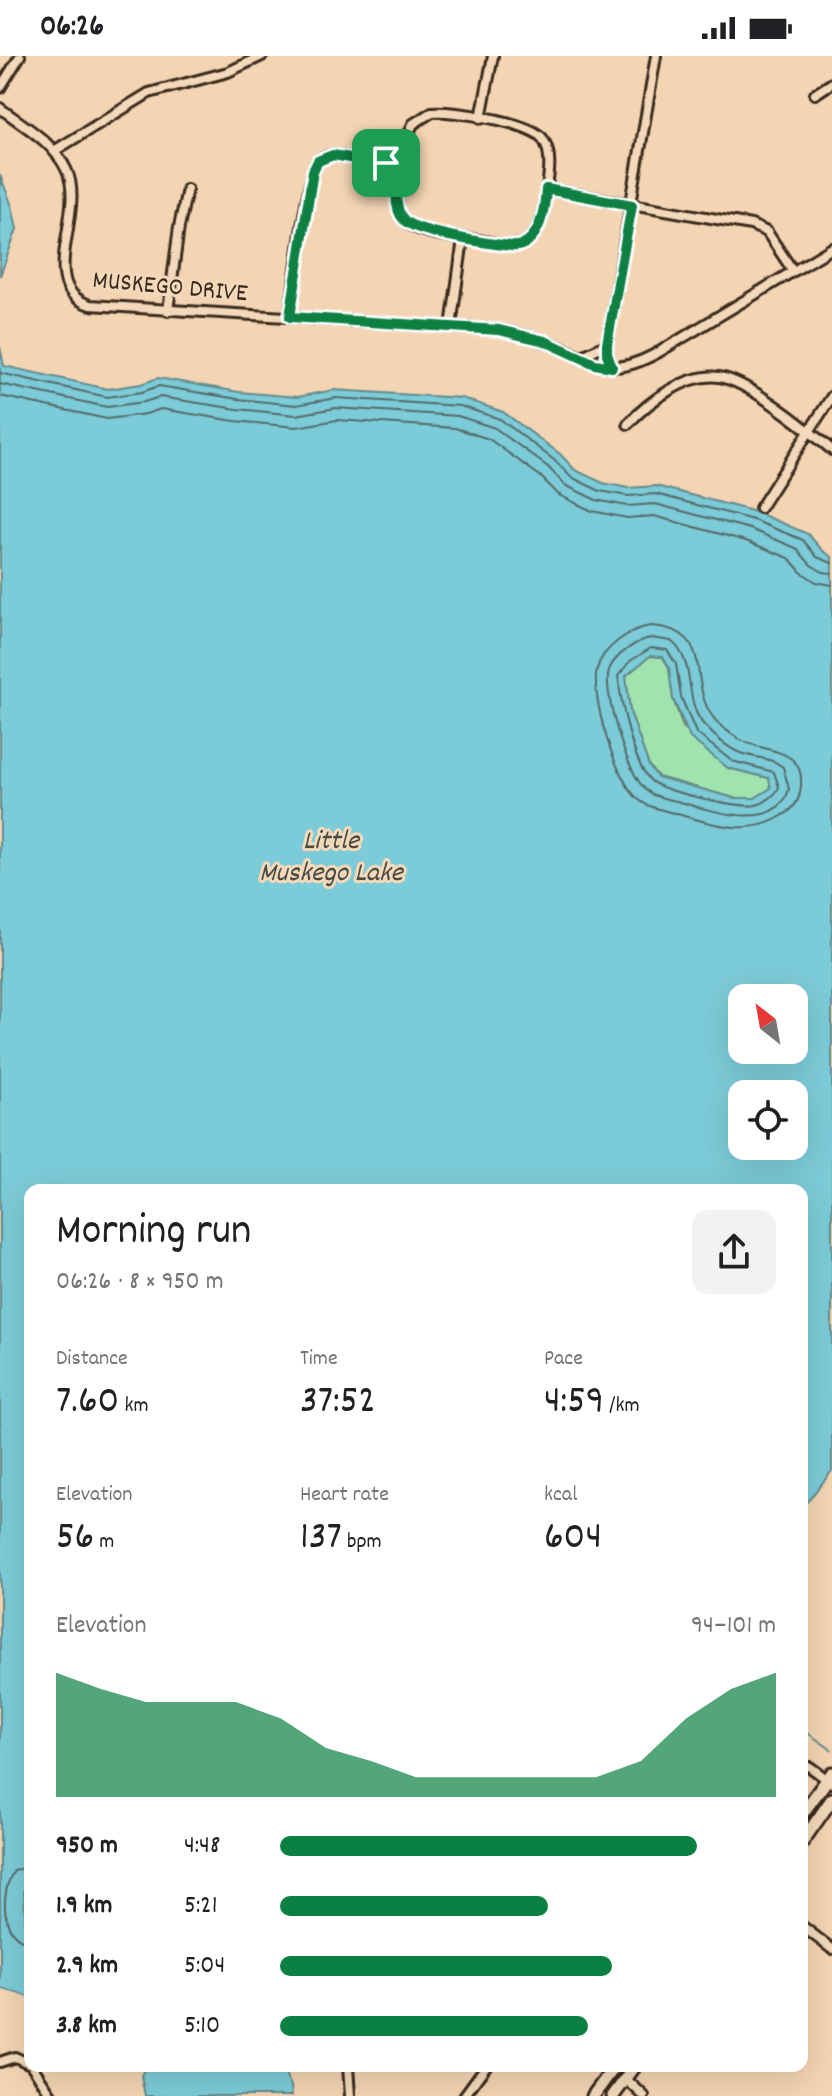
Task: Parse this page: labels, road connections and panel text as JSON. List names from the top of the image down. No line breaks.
{"streets":{"street":["MUSKEGO DRIVE"]},"water":["Little Muskego Lake"],"north":"top left","page":{"status":"06:26","heading":["Morning run","06:26 · 8 × 950 m"],"stats":[["Distance","7.60 km"],["Time","37:52"],["Pace","4:59 /km"],["Elevation","56 m"],["Heart rate","137 bpm"],["kcal","604"]],"chart":["Elevation","94–101 m"],"list":[{"name":"950 m","note":"4:48"},{"name":"1.9 km","note":"5:21"},{"name":"2.9 km","note":"5:04"},{"name":"3.8 km","note":"5:10"}]}}
